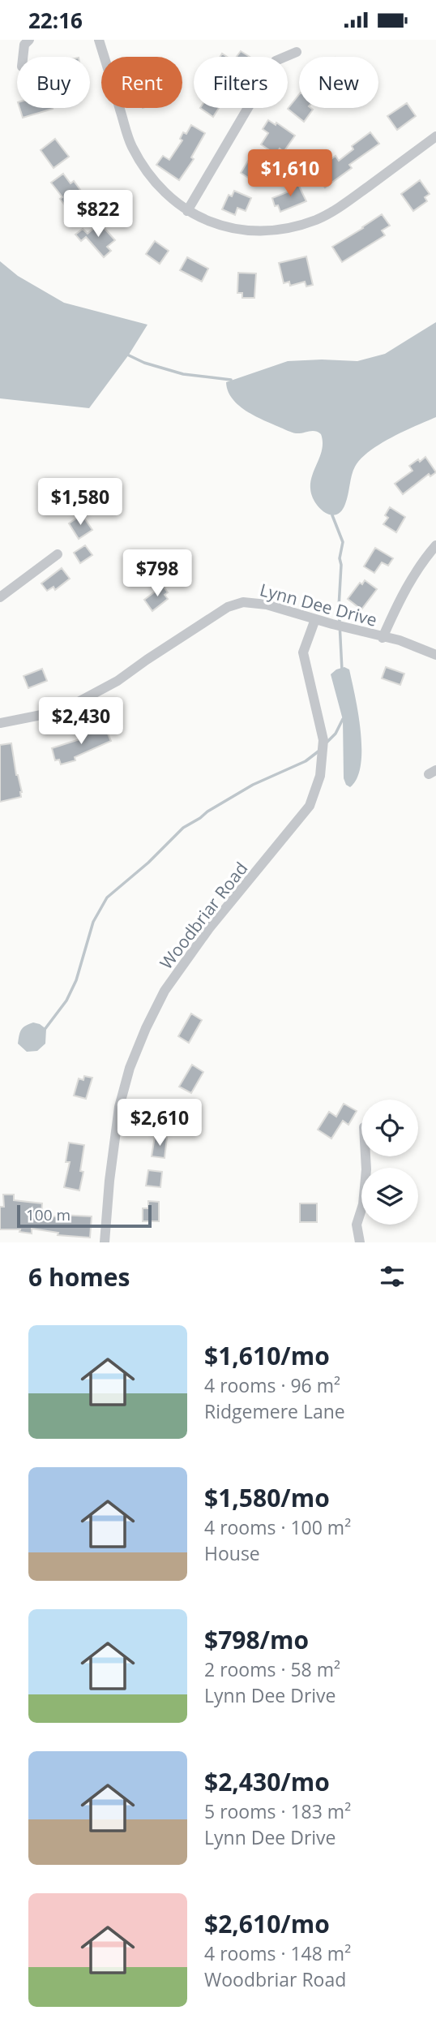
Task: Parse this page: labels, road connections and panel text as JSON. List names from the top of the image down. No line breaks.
{"streets":{"street":["Lynn Dee Drive","Woodbriar Road"]},"crossings":[["Lynn Dee Drive","Woodbriar Road"]],"scale_bar":"100 m","page":{"status":"22:16","chip":["Buy","Rent","Filters","New"],"price":["$1,610","$822","$1,580","$798","$2,430","$2,610"],"scale":"100 m","heading":"6 homes","list":[{"name":"$1,610/mo","note":"4 rooms · 96 m² · Ridgemere Lane"},{"name":"$1,580/mo","note":"4 rooms · 100 m² · House"},{"name":"$798/mo","note":"2 rooms · 58 m² · Lynn Dee Drive"},{"name":"$2,430/mo","note":"5 rooms · 183 m² · Lynn Dee Drive"},{"name":"$2,610/mo","note":"4 rooms · 148 m² · Woodbriar Road"}]}}
